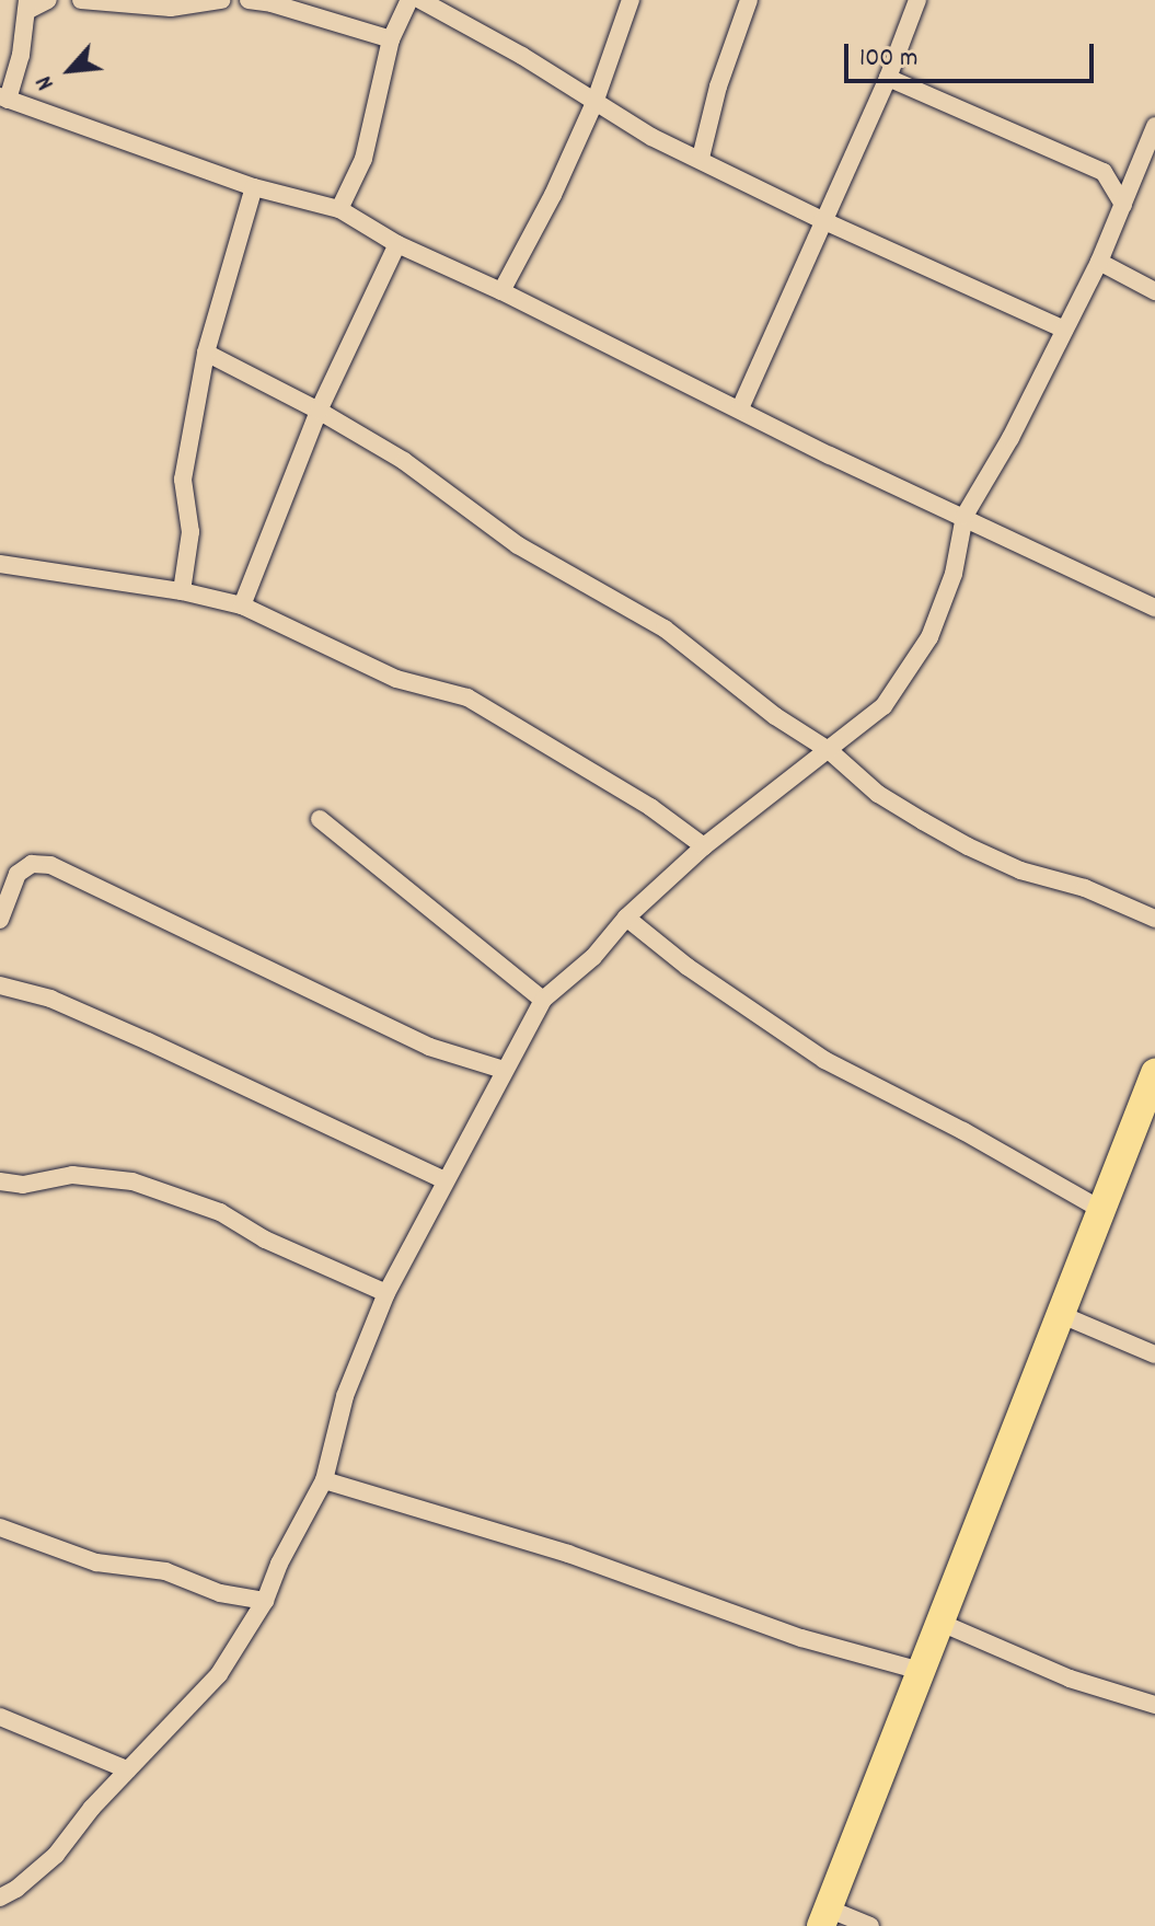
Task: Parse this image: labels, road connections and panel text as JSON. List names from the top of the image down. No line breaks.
{"scale_bar":"100 m","north":"bottom left"}
